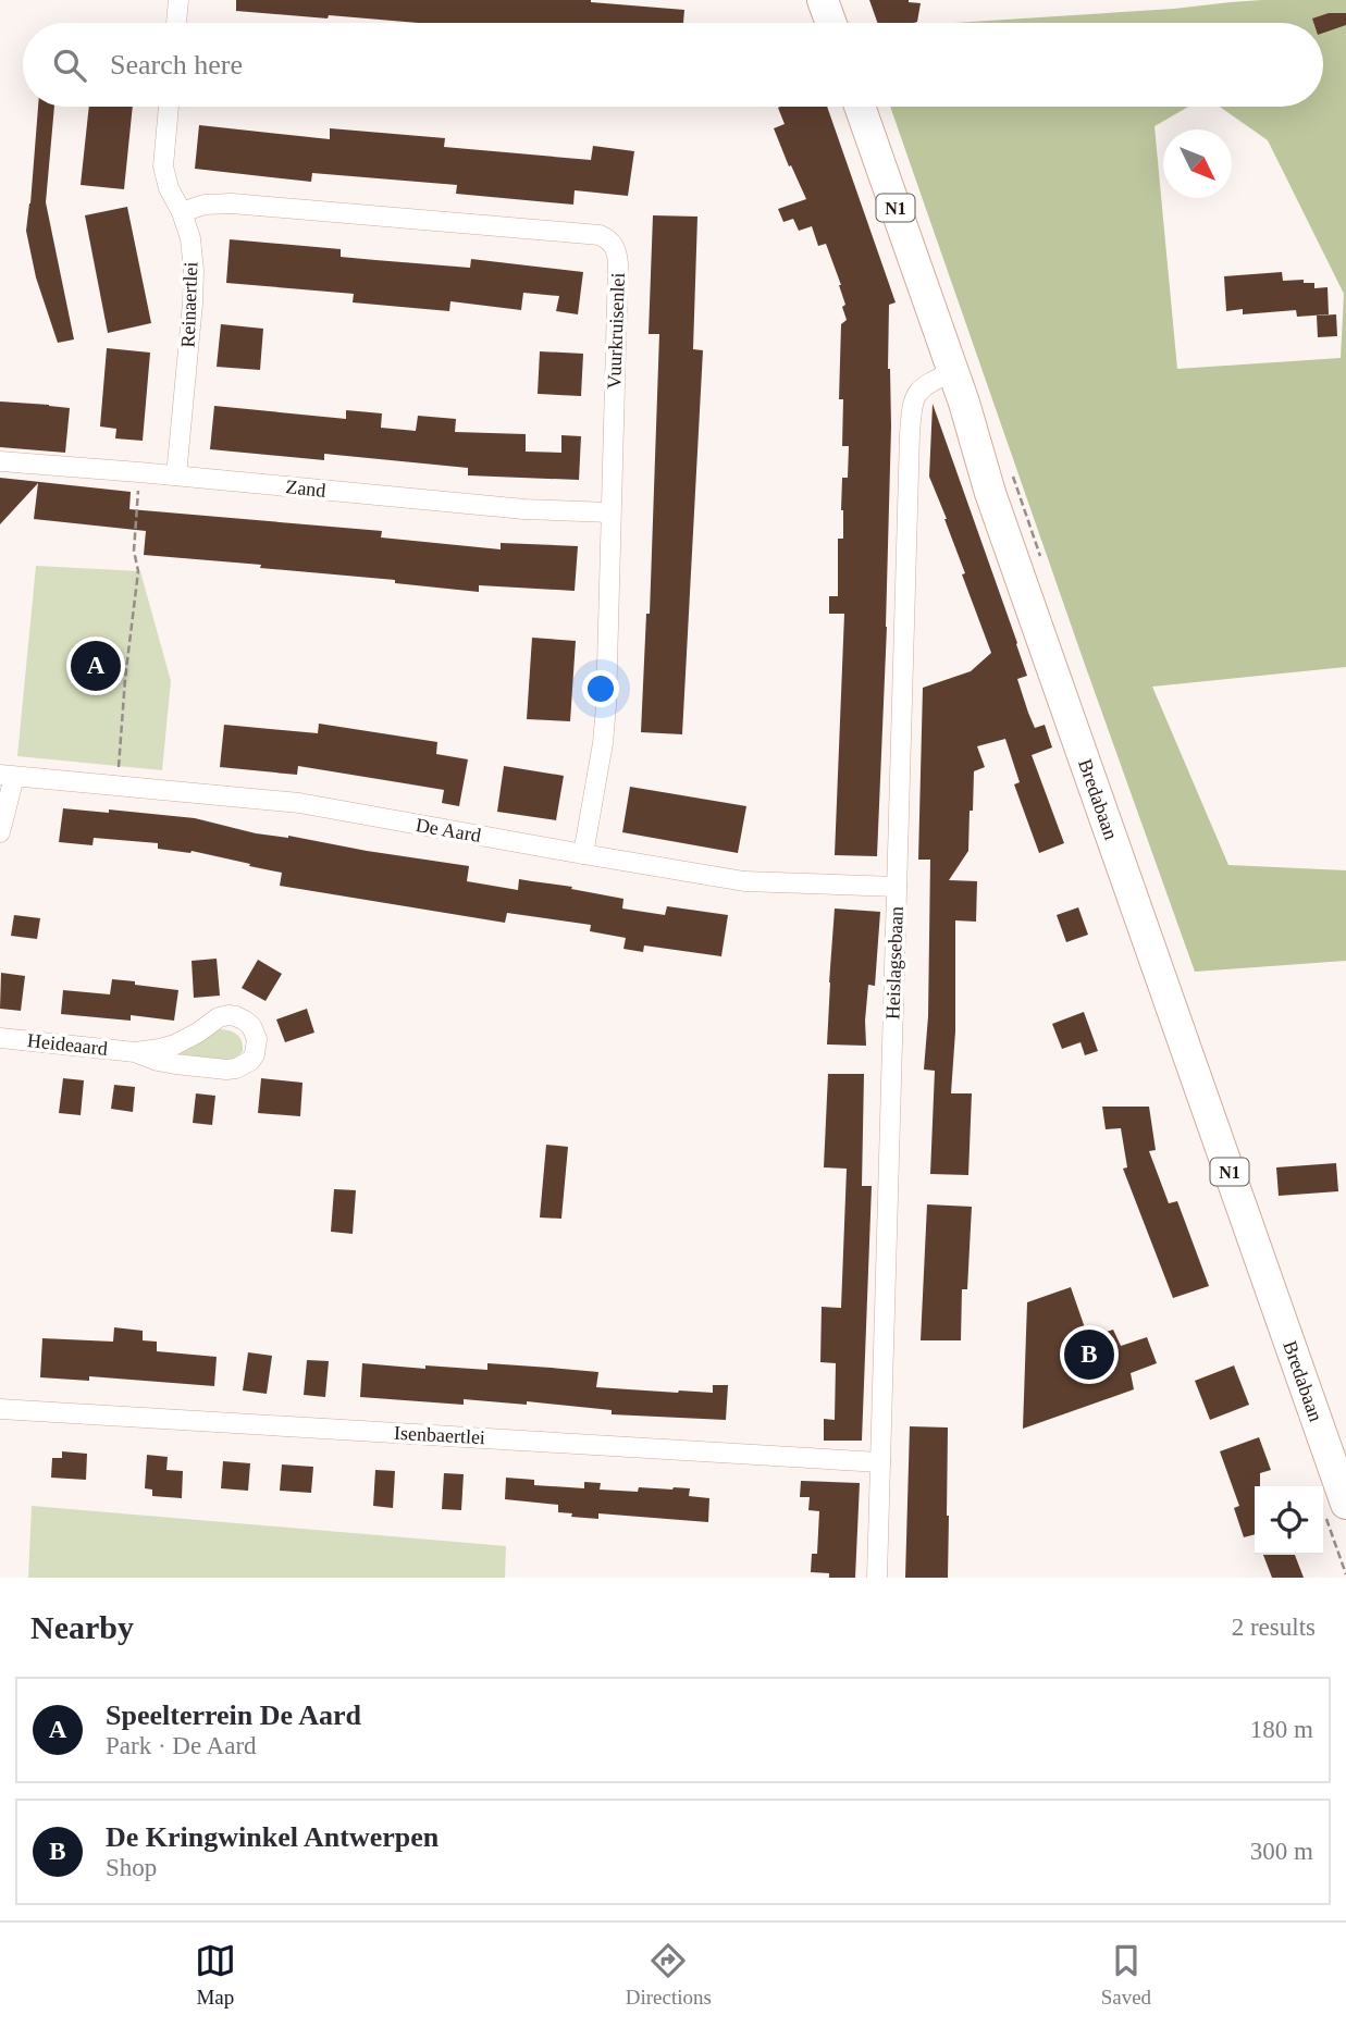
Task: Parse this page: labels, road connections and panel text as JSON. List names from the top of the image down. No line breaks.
{"streets":{"main road":["N1","Bredabaan"],"street":["Reinaertlei","Vuurkruisenlei","Zand","De Aard","Heislagsebaan","Heideaard","Isenbaertlei"]},"crossings":[["Reinaertlei","Vuurkruisenlei"],["Reinaertlei","Zand"],["Vuurkruisenlei","Zand"],["Vuurkruisenlei","De Aard"],["Bredabaan","Heislagsebaan"],["De Aard","Heislagsebaan"],["Heislagsebaan","Isenbaertlei"]],"north":"bottom right","page":{"search":"Search here","pins":["A","B"],"heading":["Nearby","2 results"],"list":[{"mark":"A","name":"Speelterrein De Aard","note":"Park · De Aard","value":"180 m"},{"mark":"B","name":"De Kringwinkel Antwerpen","note":"Shop","value":"300 m"}],"nav":["Map","Directions","Saved"]}}
